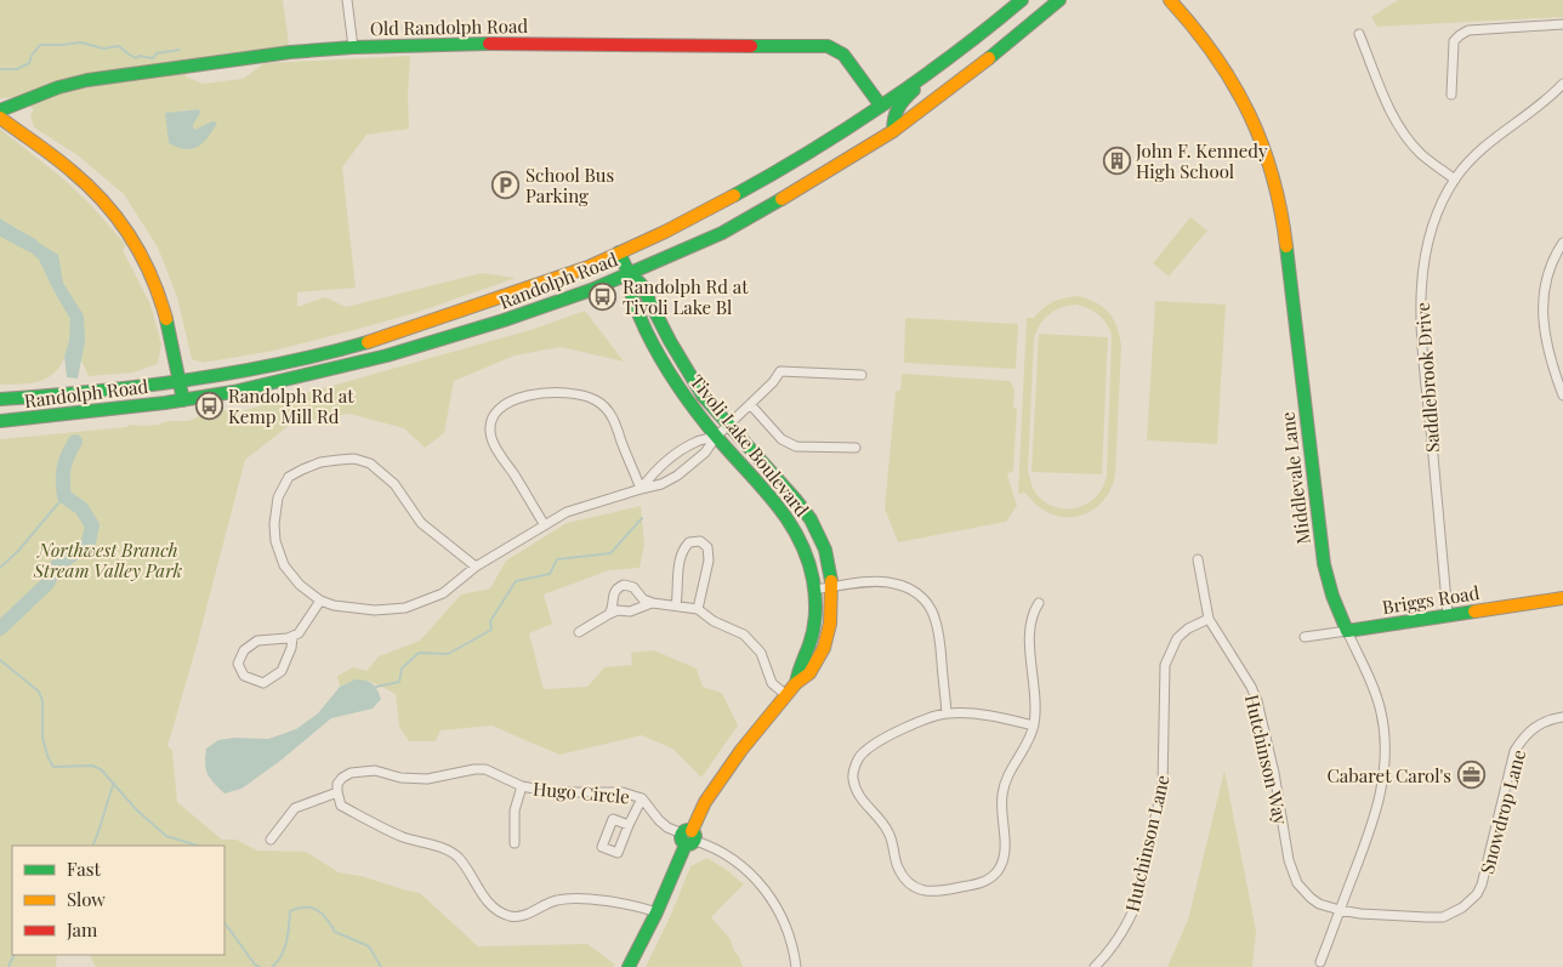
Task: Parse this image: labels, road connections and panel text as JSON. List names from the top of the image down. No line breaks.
{"streets":{"street":["Old Randolph Road","Randolph Road","Saddlebrook Drive","Tivoli Lake Boulevard","Middlevale Lane","Briggs Road","Hutchinson Way","Hugo Circle","Snowdrop Lane","Hutchinson Lane"]},"crossings":[["Old Randolph Road","Randolph Road"],["Randolph Road","Tivoli Lake Boulevard"],["Saddlebrook Drive","Briggs Road"],["Tivoli Lake Boulevard","Hugo Circle"],["Middlevale Lane","Briggs Road"],["Middlevale Lane","Hutchinson Way"],["Middlevale Lane","Snowdrop Lane"],["Hutchinson Way","Snowdrop Lane"],["Hutchinson Way","Hutchinson Lane"]],"parks":["Northwest Branch Stream Valley Park"],"places":{"building":["John F. Kennedy High School"],"parking":["School Bus Parking"],"bus stop":["Randolph Rd at Tivoli Lake Bl","Randolph Rd at Kemp Mill Rd"],"office":["Cabaret Carol's"]},"legend":["Fast","Slow","Jam"]}
